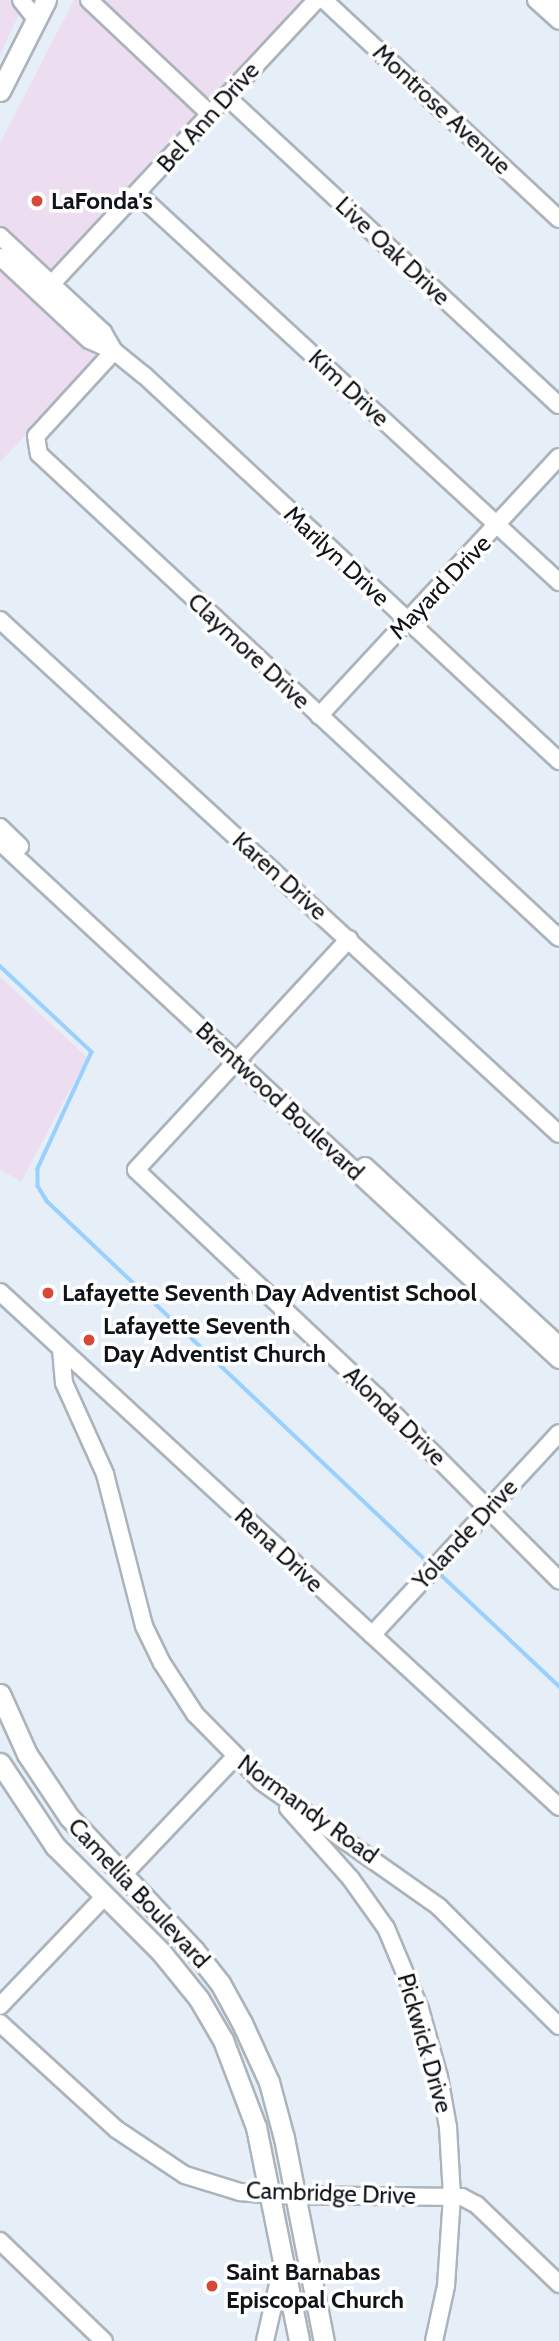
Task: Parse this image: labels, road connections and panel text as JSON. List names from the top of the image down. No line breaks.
{"streets":{"main road":["Camellia Boulevard"],"street":["Montrose Avenue","Bel Ann Drive","Live Oak Drive","Kim Drive","Marilyn Drive","Mayard Drive","Claymore Drive","Karen Drive","Brentwood Boulevard","Alonda Drive","Yolande Drive","Rena Drive","Normandy Road","Pickwick Drive","Cambridge Drive"]},"crossings":[["Bel Ann Drive","Live Oak Drive"],["Bel Ann Drive","Kim Drive"],["Bel Ann Drive","Marilyn Drive"],["Kim Drive","Mayard Drive"],["Marilyn Drive","Mayard Drive"],["Marilyn Drive","Claymore Drive"],["Mayard Drive","Claymore Drive"],["Brentwood Boulevard","Alonda Drive"],["Alonda Drive","Yolande Drive"],["Yolande Drive","Rena Drive"],["Rena Drive","Normandy Road"],["Normandy Road","Pickwick Drive"],["Camellia Boulevard","Cambridge Drive"],["Pickwick Drive","Cambridge Drive"]],"places":["LaFonda's","Lafayette Seventh Day Adventist School","Lafayette Seventh Day Adventist Church","Saint Barnabas Episcopal Church"]}
